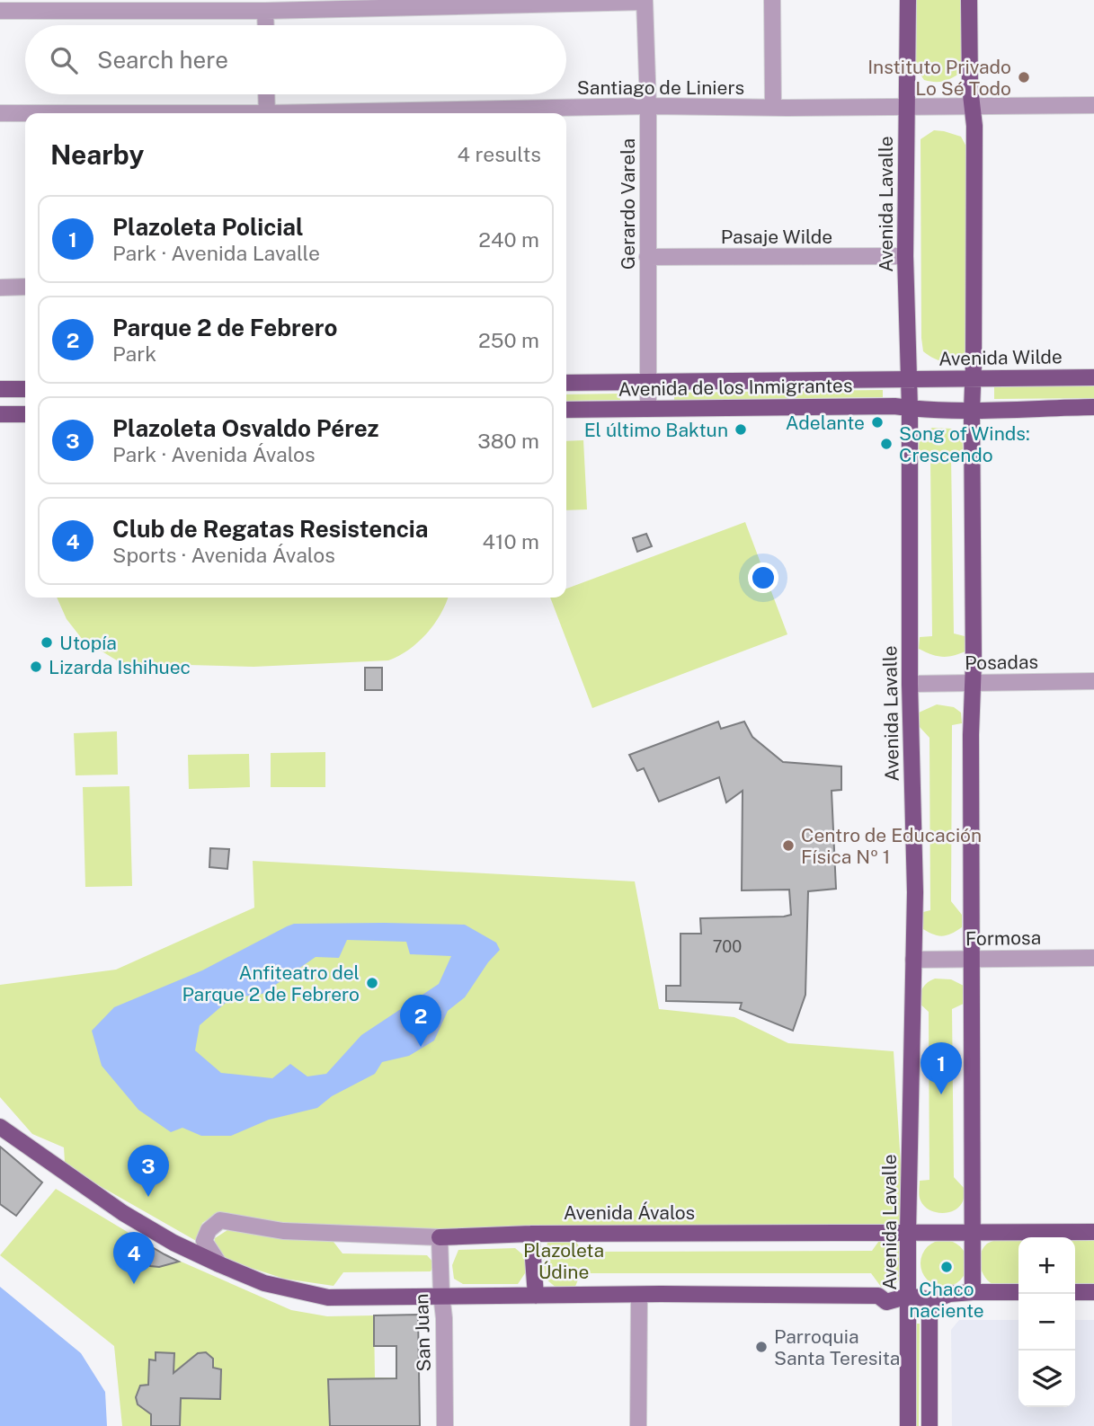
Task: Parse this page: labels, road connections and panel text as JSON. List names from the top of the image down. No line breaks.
{"streets":{"main road":["Avenida Lavalle","Avenida Wilde","Avenida de los Inmigrantes","Avenida Ávalos"],"street":["Santiago de Liniers","Gerardo Varela","Pasaje Wilde","Posadas","Formosa","San Juan"]},"crossings":[["Santiago de Liniers","Gerardo Varela"],["Santiago de Liniers","Avenida Lavalle"],["Gerardo Varela","Pasaje Wilde"],["Gerardo Varela","Avenida de los Inmigrantes"],["Avenida Lavalle","Pasaje Wilde"],["Avenida Lavalle","Avenida Wilde"],["Avenida Lavalle","Avenida de los Inmigrantes"],["Avenida Lavalle","Posadas"],["Avenida Lavalle","Formosa"],["Avenida Lavalle","Avenida Ávalos"],["Avenida Wilde","Avenida de los Inmigrantes"],["Avenida Ávalos","San Juan"]],"parks":["Plazoleta Údine"],"places":["Instituto Privado Lo Sé Todo","Adelante","El último Baktun","Song of Winds: Crescendo","Utopía","Lizarda Ishihuec","Centro de Educación Física Nº 1","Anfiteatro del Parque 2 de Febrero","Chaco naciente","Parroquia Santa Teresita"],"house_numbers":["700"],"page":{"search":"Search here","heading":["Nearby","4 results"],"list":[{"mark":"1","name":"Plazoleta Policial","note":"Park · Avenida Lavalle","value":"240 m"},{"mark":"2","name":"Parque 2 de Febrero","note":"Park","value":"250 m"},{"mark":"3","name":"Plazoleta Osvaldo Pérez","note":"Park · Avenida Ávalos","value":"380 m"},{"mark":"4","name":"Club de Regatas Resistencia","note":"Sports · Avenida Ávalos","value":"410 m"}],"pins":["2","1","3","4"],"map_buttons":["+","−"]}}
